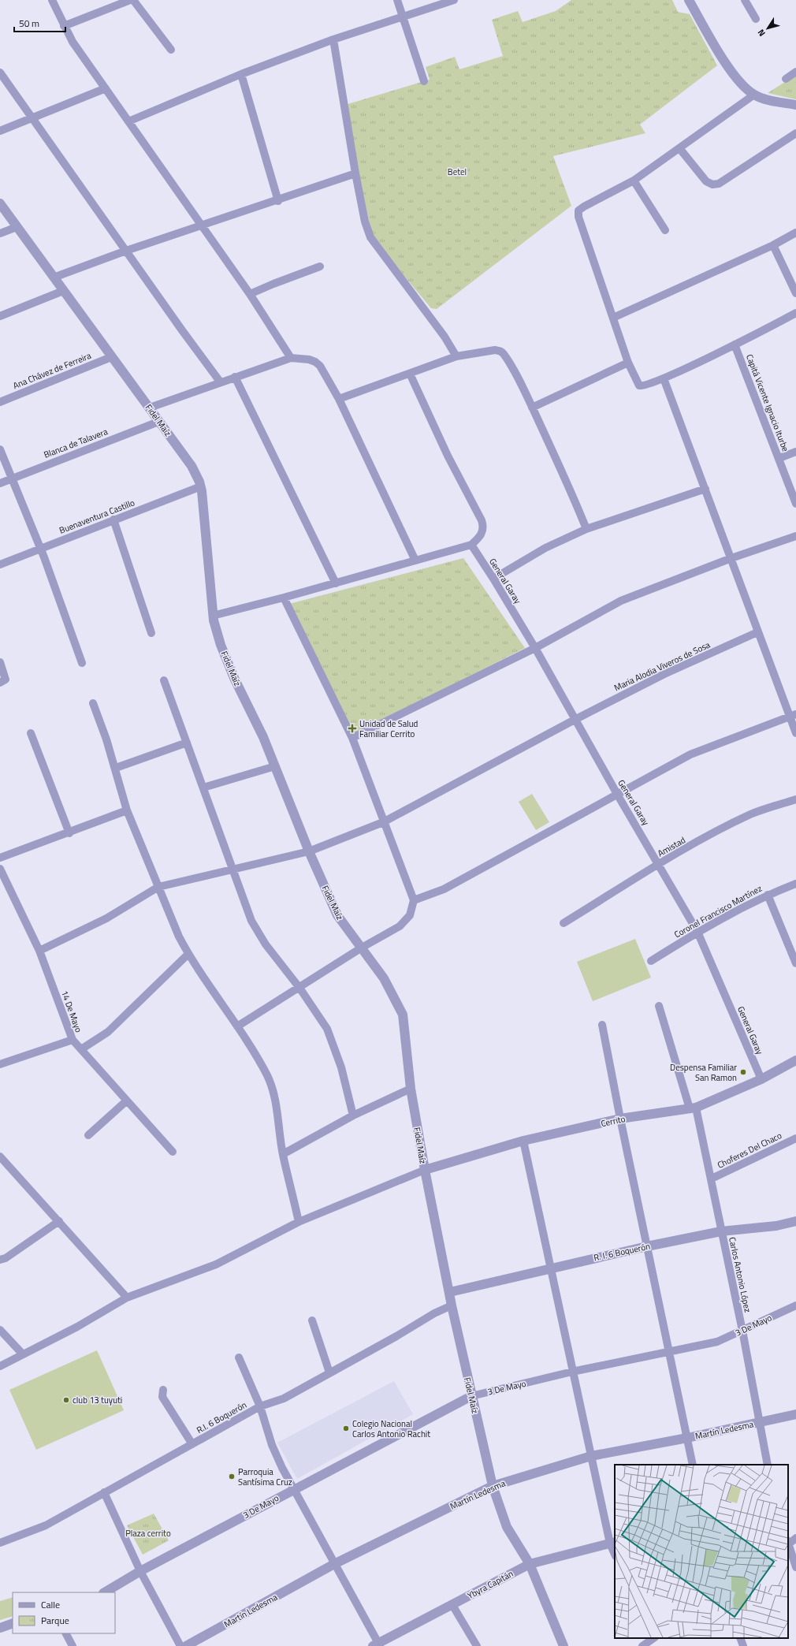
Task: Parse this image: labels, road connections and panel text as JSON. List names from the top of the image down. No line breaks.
{"streets":{"street":["Ana Chávez de Ferreira","Capitá Vicente Ignacio Iturbe","Fidel Maíz","Blanca de Talavera","Buenaventura Castillo","General Garay","Maria Alodia Viveros de Sosa","Amistad","Coronel Francisco Martínez","14 De Mayo","Cerrito","Choferes Del Chaco","R. I. 6 Boquerón","Carlos Antonio López","3 De Mayo","R.I. 6 Boquerón","Martín Ledesma","Ybyra Capitán"]},"crossings":[["Ana Chávez de Ferreira","Fidel Maíz"],["Fidel Maíz","Blanca de Talavera"],["Fidel Maíz","Buenaventura Castillo"],["Fidel Maíz","Maria Alodia Viveros de Sosa"],["Fidel Maíz","Cerrito"],["Fidel Maíz","R. I. 6 Boquerón"],["Fidel Maíz","3 De Mayo"],["Fidel Maíz","R.I. 6 Boquerón"],["Fidel Maíz","Martín Ledesma"],["Fidel Maíz","Ybyra Capitán"],["General Garay","Maria Alodia Viveros de Sosa"],["General Garay","Amistad"],["General Garay","Coronel Francisco Martínez"],["General Garay","Cerrito"],["Maria Alodia Viveros de Sosa","14 De Mayo"],["Cerrito","Carlos Antonio López"],["Choferes Del Chaco","Carlos Antonio López"],["R. I. 6 Boquerón","Carlos Antonio López"],["Carlos Antonio López","3 De Mayo"],["Carlos Antonio López","Martín Ledesma"]],"parks":["Betel","Plaza cerrito"],"places":{"health":["Unidad de Salud Familiar Cerrito"],"other":["Despensa Familiar San Ramon","club 13 tuyuti","Colegio Nacional Carlos Antonio Rachit","Parroquia Santísima Cruz"]},"legend":["Calle","Parque"],"scale_bar":"50 m","north":"bottom left"}
